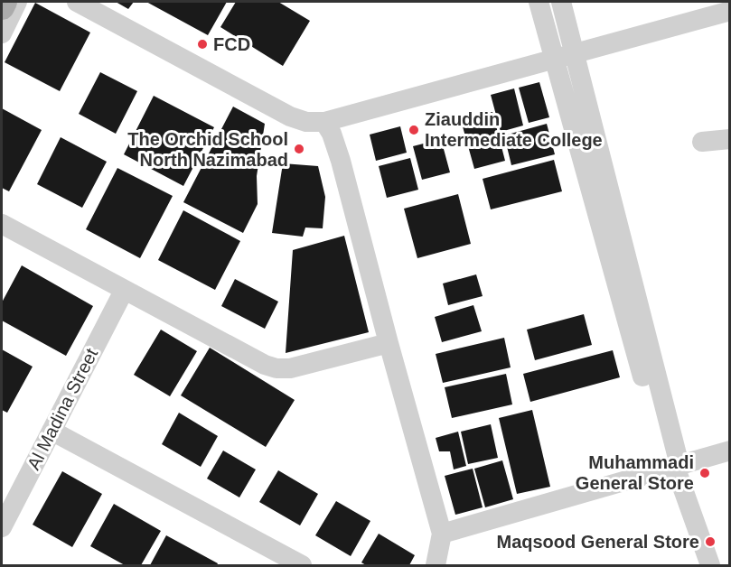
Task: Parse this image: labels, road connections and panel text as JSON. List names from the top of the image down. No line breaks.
{"streets":{"street":["Al Madina Street"]},"places":["FCD","Ziauddin Intermediate College","The Orchid School North Nazimabad","Muhammadi General Store","Maqsood General Store"]}
